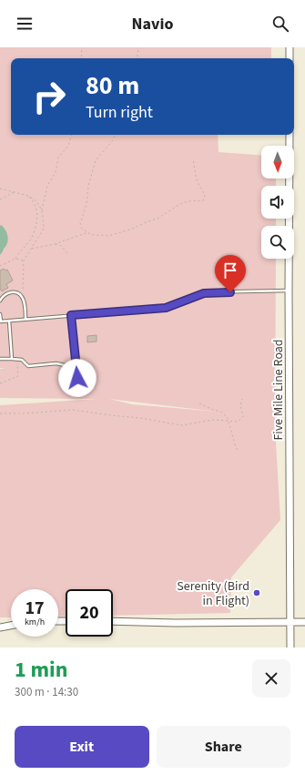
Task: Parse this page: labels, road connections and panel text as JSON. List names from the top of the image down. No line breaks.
{"streets":{"main road":["Five Mile Line Road"]},"places":["Serenity (Bird in Flight)"],"north":"bottom","page":{"header":"Navio","turn":["80 m","Turn right"],"speed":"17 km/h","limit":"20","heading":["1 min","300 m · 14:30"],"buttons":["Exit","Share"]}}
